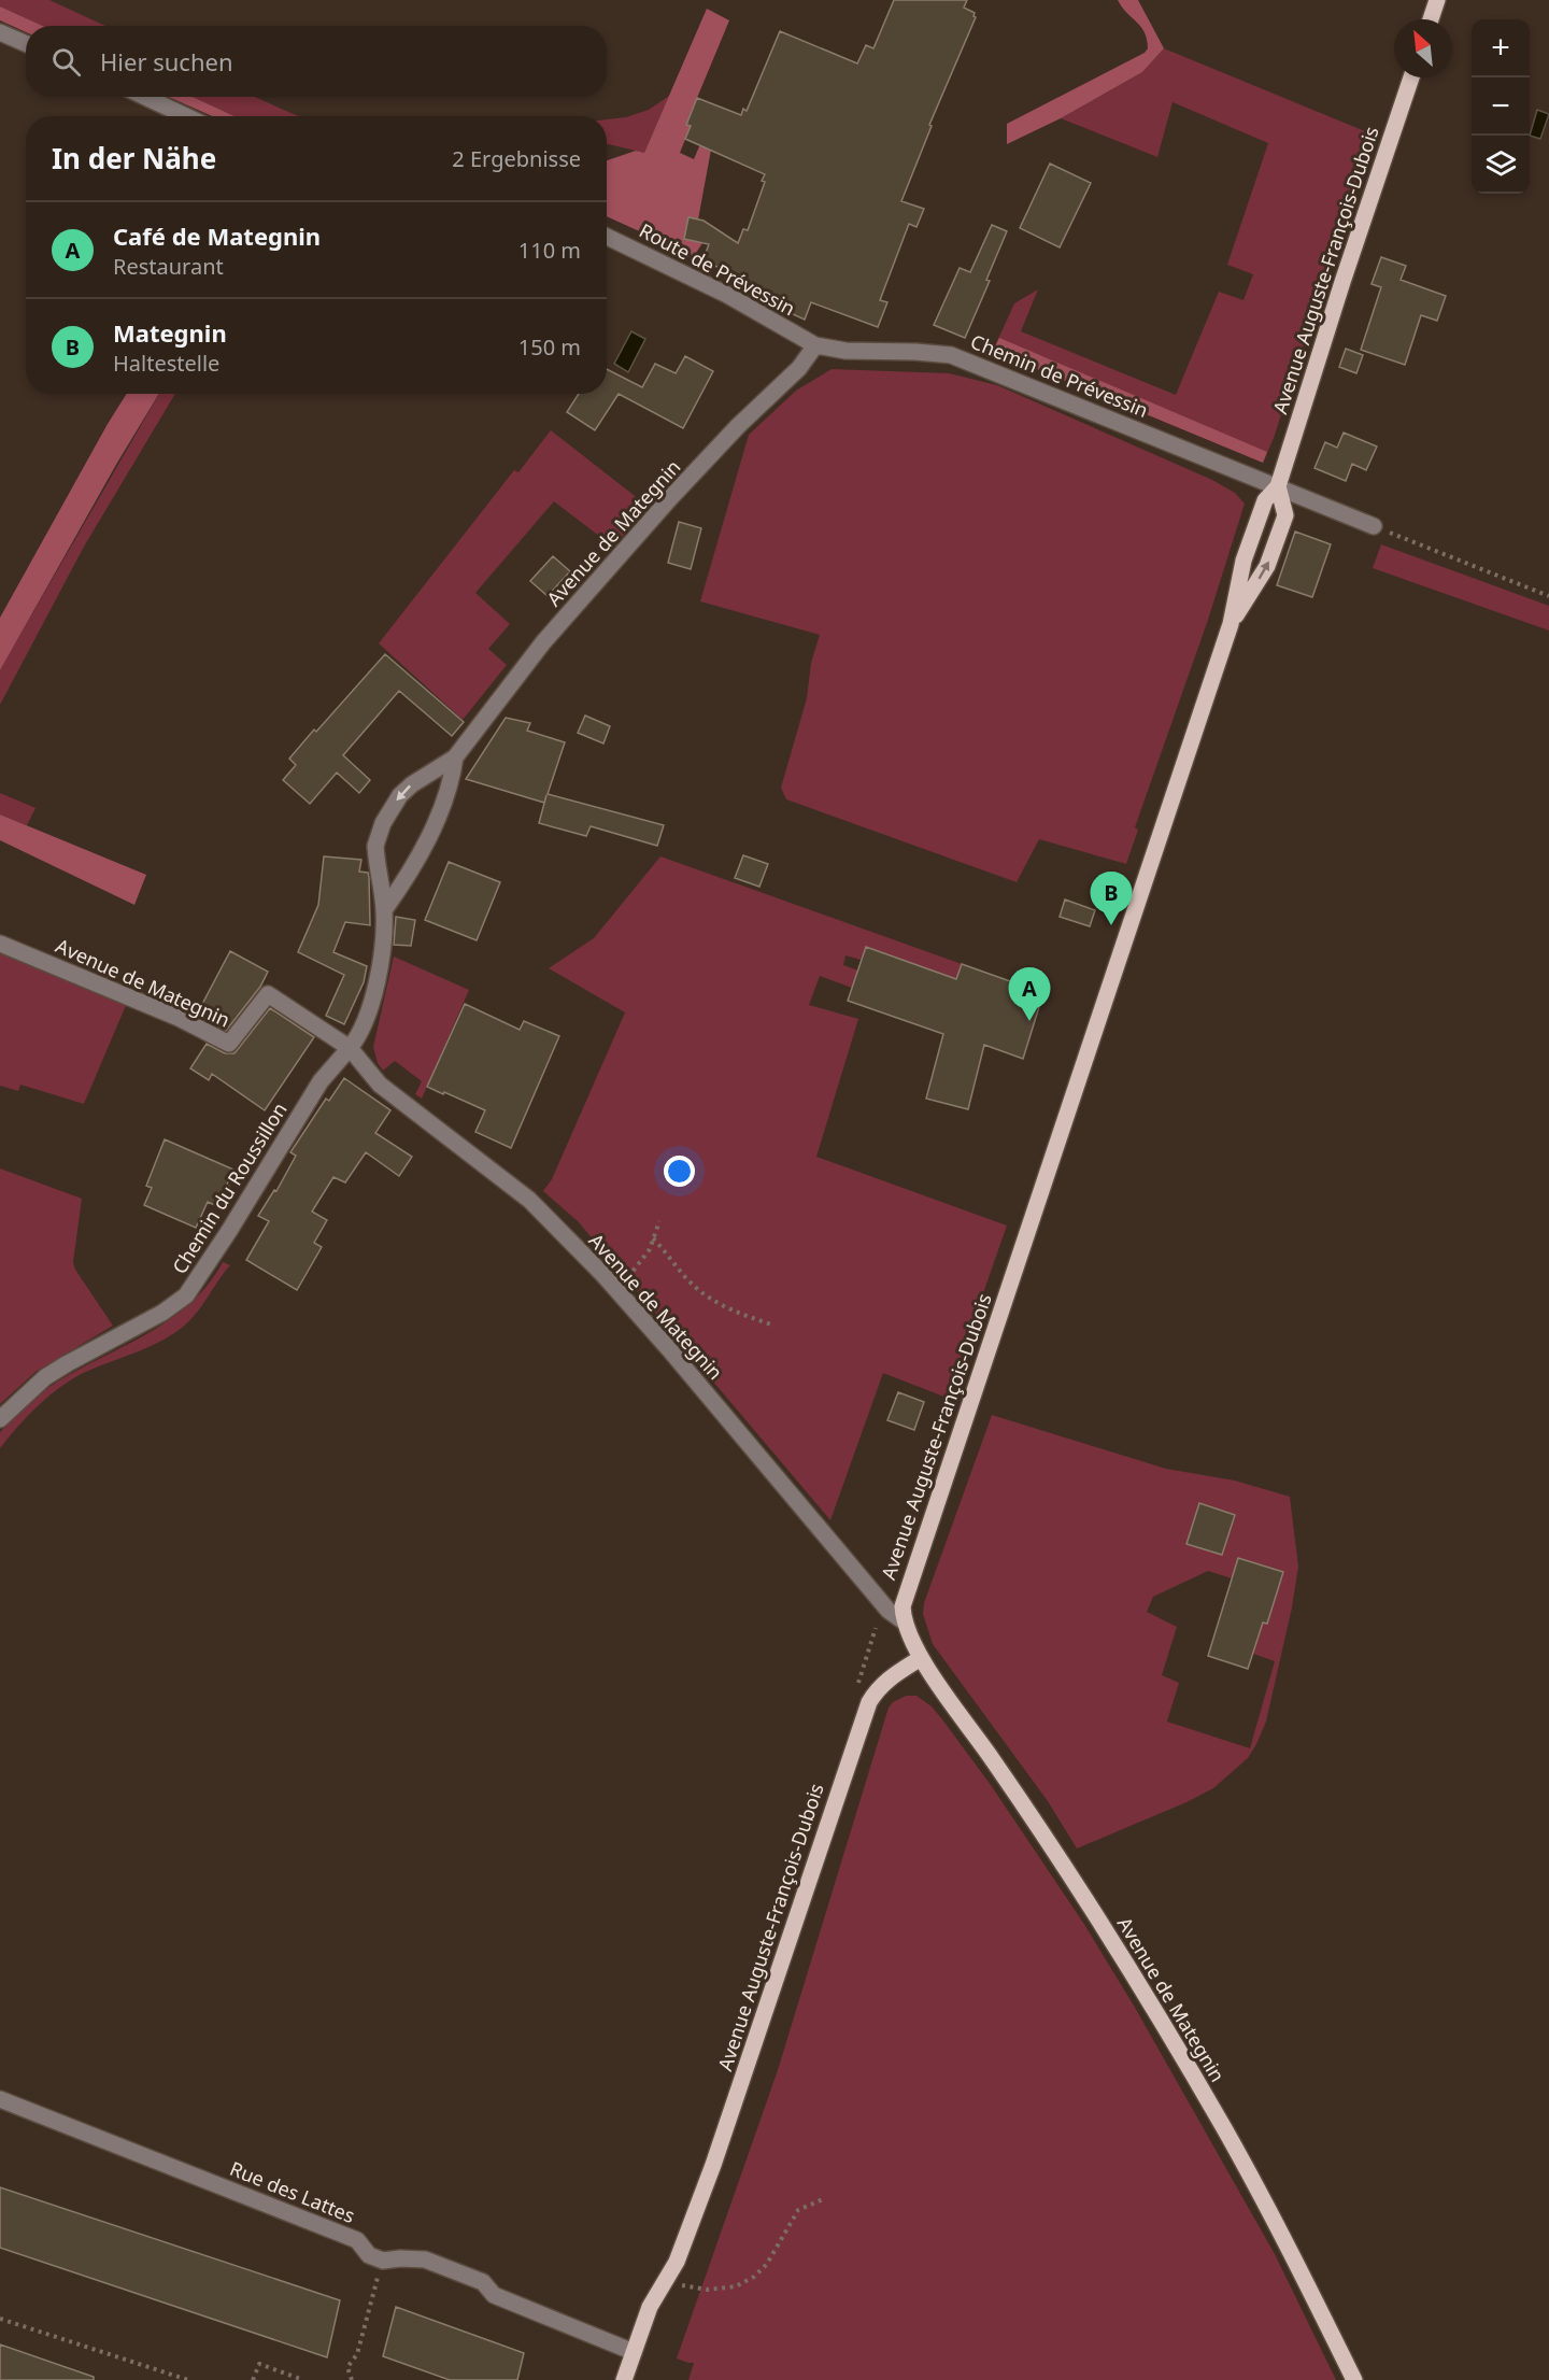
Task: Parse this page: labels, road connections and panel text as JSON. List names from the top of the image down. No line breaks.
{"streets":{"main road":["Avenue Auguste-François-Dubois","Avenue de Mategnin"],"street":["Route de Prévessin","Chemin de Prévessin","Chemin du Roussillon","Rue des Lattes"]},"crossings":[["Route de Prévessin","Chemin de Prévessin"],["Route de Prévessin","Avenue de Mategnin"],["Avenue Auguste-François-Dubois","Chemin de Prévessin"],["Avenue Auguste-François-Dubois","Avenue de Mategnin"],["Avenue Auguste-François-Dubois","Rue des Lattes"],["Chemin de Prévessin","Avenue de Mategnin"],["Avenue de Mategnin","Chemin du Roussillon"]],"north":"top left","page":{"map_buttons":["+","−"],"search":"Hier suchen","heading":["In der Nähe","2 Ergebnisse"],"list":[{"mark":"A","name":"Café de Mategnin","note":"Restaurant","value":"110 m"},{"mark":"B","name":"Mategnin","note":"Haltestelle","value":"150 m"}],"pins":["B","A"]}}
